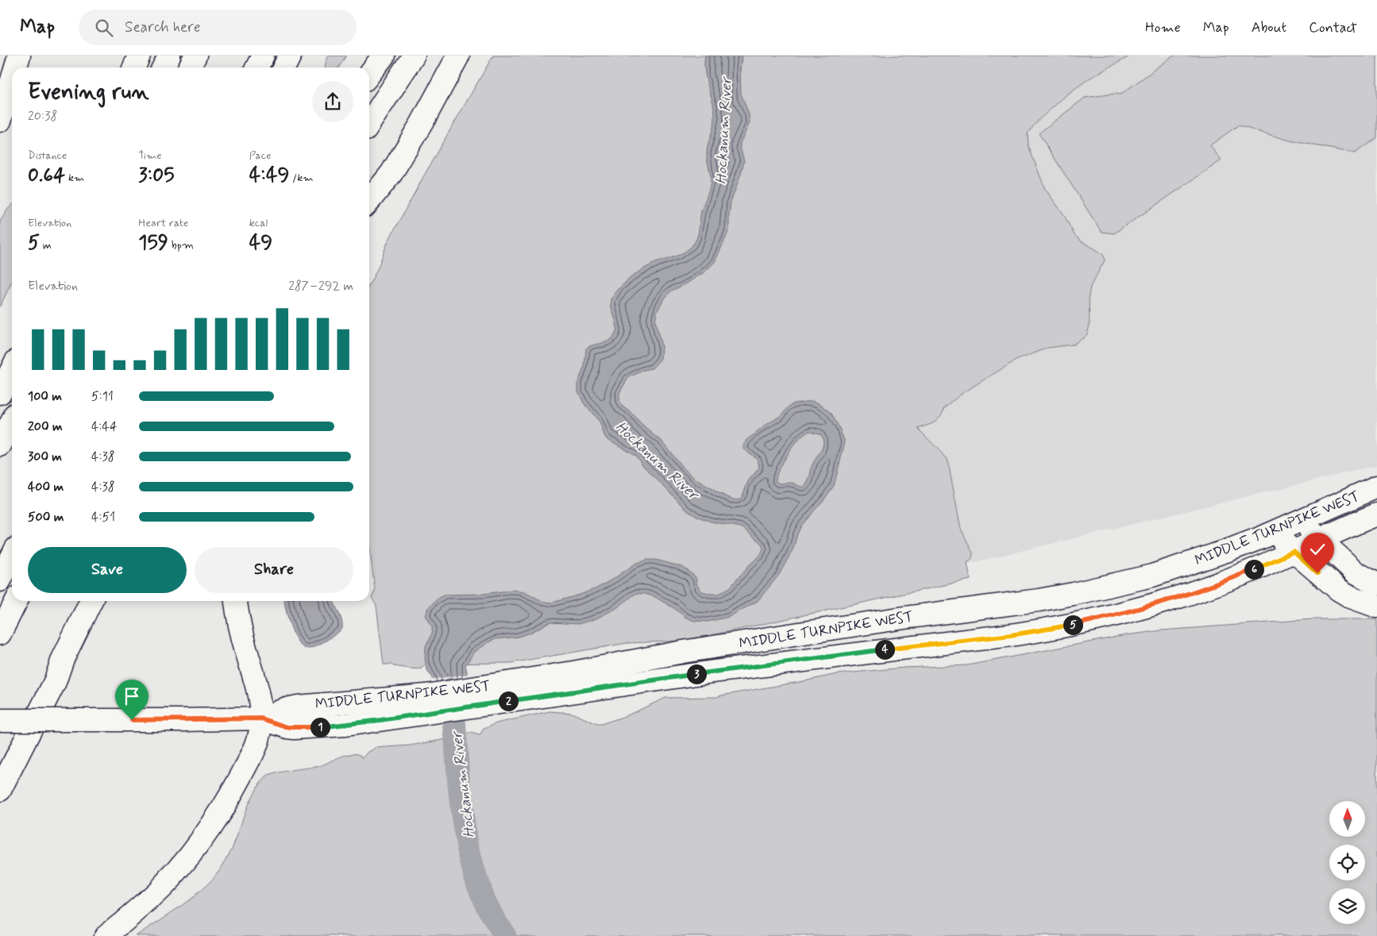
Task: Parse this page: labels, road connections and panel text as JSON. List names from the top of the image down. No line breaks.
{"streets":{"main road":["MIDDLE TURNPIKE WEST"]},"water":["Hockanum River"],"north":"top","page":{"header":"Map","search":"Search here","nav":["Home","Map","About","Contact"],"heading":["Evening run","20:38"],"stats":[["Distance","0.64 km"],["Time","3:05"],["Pace","4:49 /km"],["Elevation","5 m"],["Heart rate","159 bpm"],["kcal","49"]],"chart":["Elevation","287–292 m"],"list":[{"name":"100 m","note":"5:11"},{"name":"200 m","note":"4:44"},{"name":"300 m","note":"4:38"},{"name":"400 m","note":"4:38"},{"name":"500 m","note":"4:51"}],"buttons":["Save","Share"],"pins":["6","5","4","3","2","1"]}}
